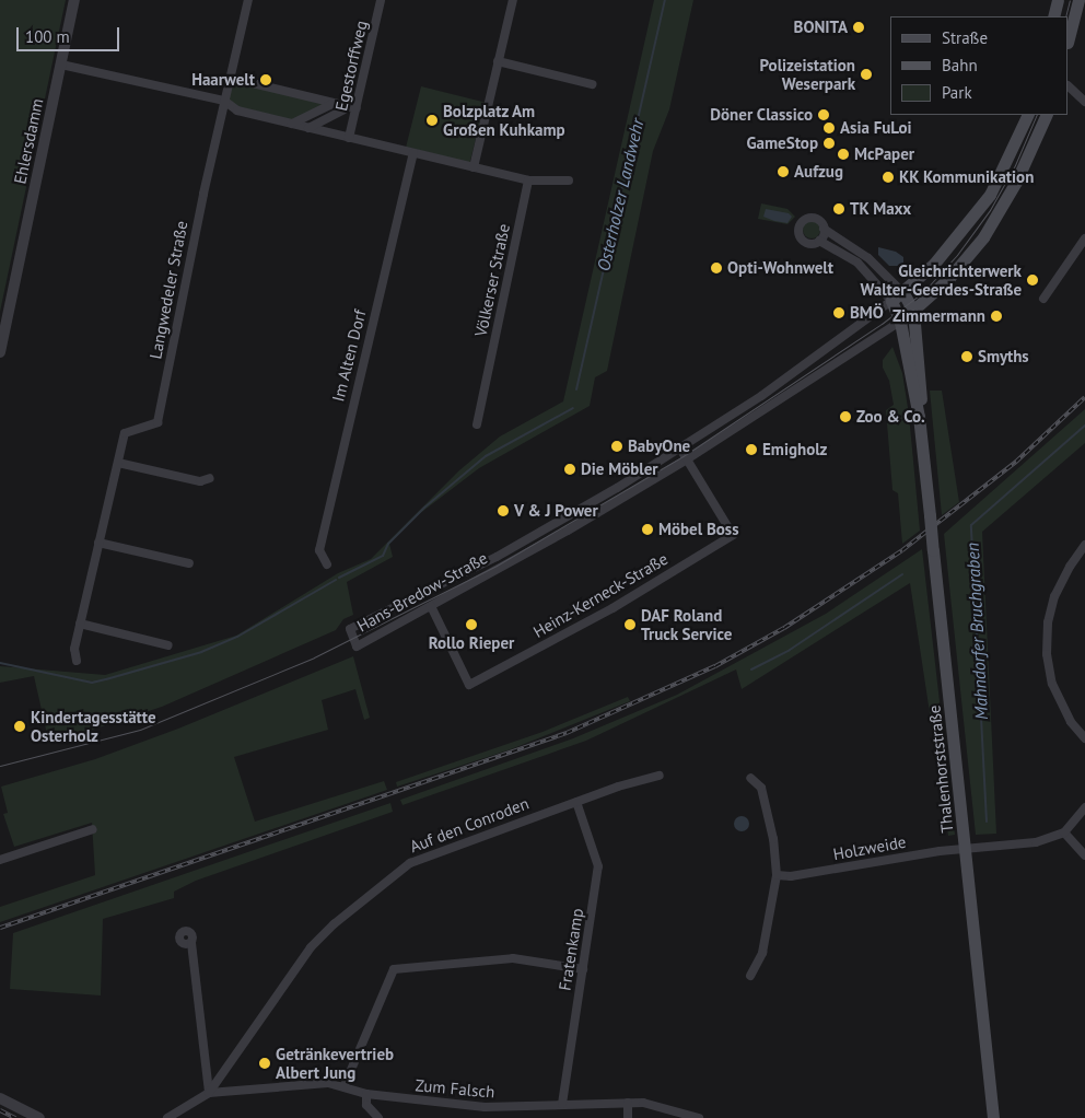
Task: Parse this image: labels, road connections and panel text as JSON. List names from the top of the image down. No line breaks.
{"streets":{"main road":["Hans-Bredow-Straße","Thalenhorststraße"],"street":["Egestorffweg","Ehlersdamm","Völkerser Straße","Langwedeler Straße","Im Alten Dorf","Heinz-Kerneck-Straße","Auf den Conroden","Holzweide","Fratenkamp","Zum Falsch"]},"crossings":[["Hans-Bredow-Straße","Heinz-Kerneck-Straße"],["Hans-Bredow-Straße","Thalenhorststraße"],["Thalenhorststraße","Holzweide"],["Auf den Conroden","Fratenkamp"],["Auf den Conroden","Zum Falsch"],["Fratenkamp","Zum Falsch"]],"water":["Osterholzer Landwehr","Mahndorfer Bruchgraben"],"places":["BONITA","Polizeistation Weserpark","Haarwelt","Döner Classico","Bolzplatz Am Großen Kuhkamp","Asia FuLoi","GameStop","McPaper","Aufzug","KK Kommunikation","TK Maxx","Opti-Wohnwelt","Gleichrichterwerk Walter-Geerdes-Straße","BMÖ","Zimmermann","Smyths","Zoo & Co.","BabyOne","Emigholz","Die Möbler","V & J Power","Möbel Boss","Rollo Rieper","DAF Roland Truck Service","Kindertagesstätte Osterholz","Getränkevertrieb Albert Jung"],"legend":["Straße","Bahn","Park"],"scale_bar":"100 m"}
